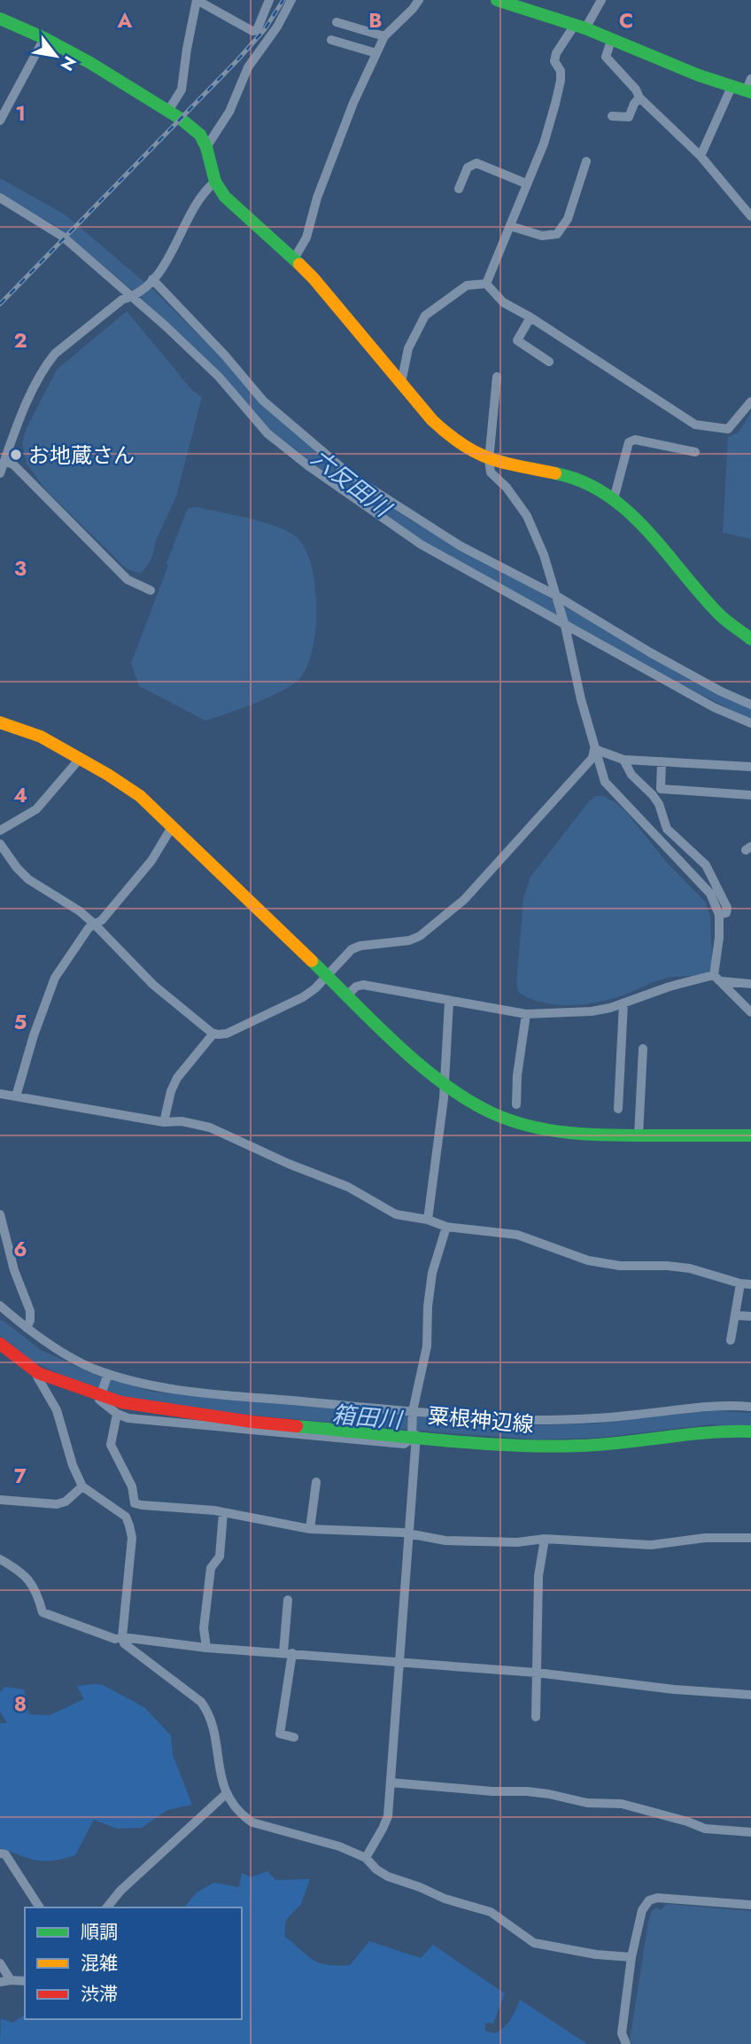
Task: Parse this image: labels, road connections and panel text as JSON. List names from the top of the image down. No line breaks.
{"streets":{"street":["粟根神辺線"]},"water":["六反田川","箱田川"],"places":["お地蔵さん"],"legend":["順調","混雑","渋滞"],"north":"bottom right","grid":{"columns":["A","B","C"],"rows":["1","2","3","4","5","6","7","8"]}}
